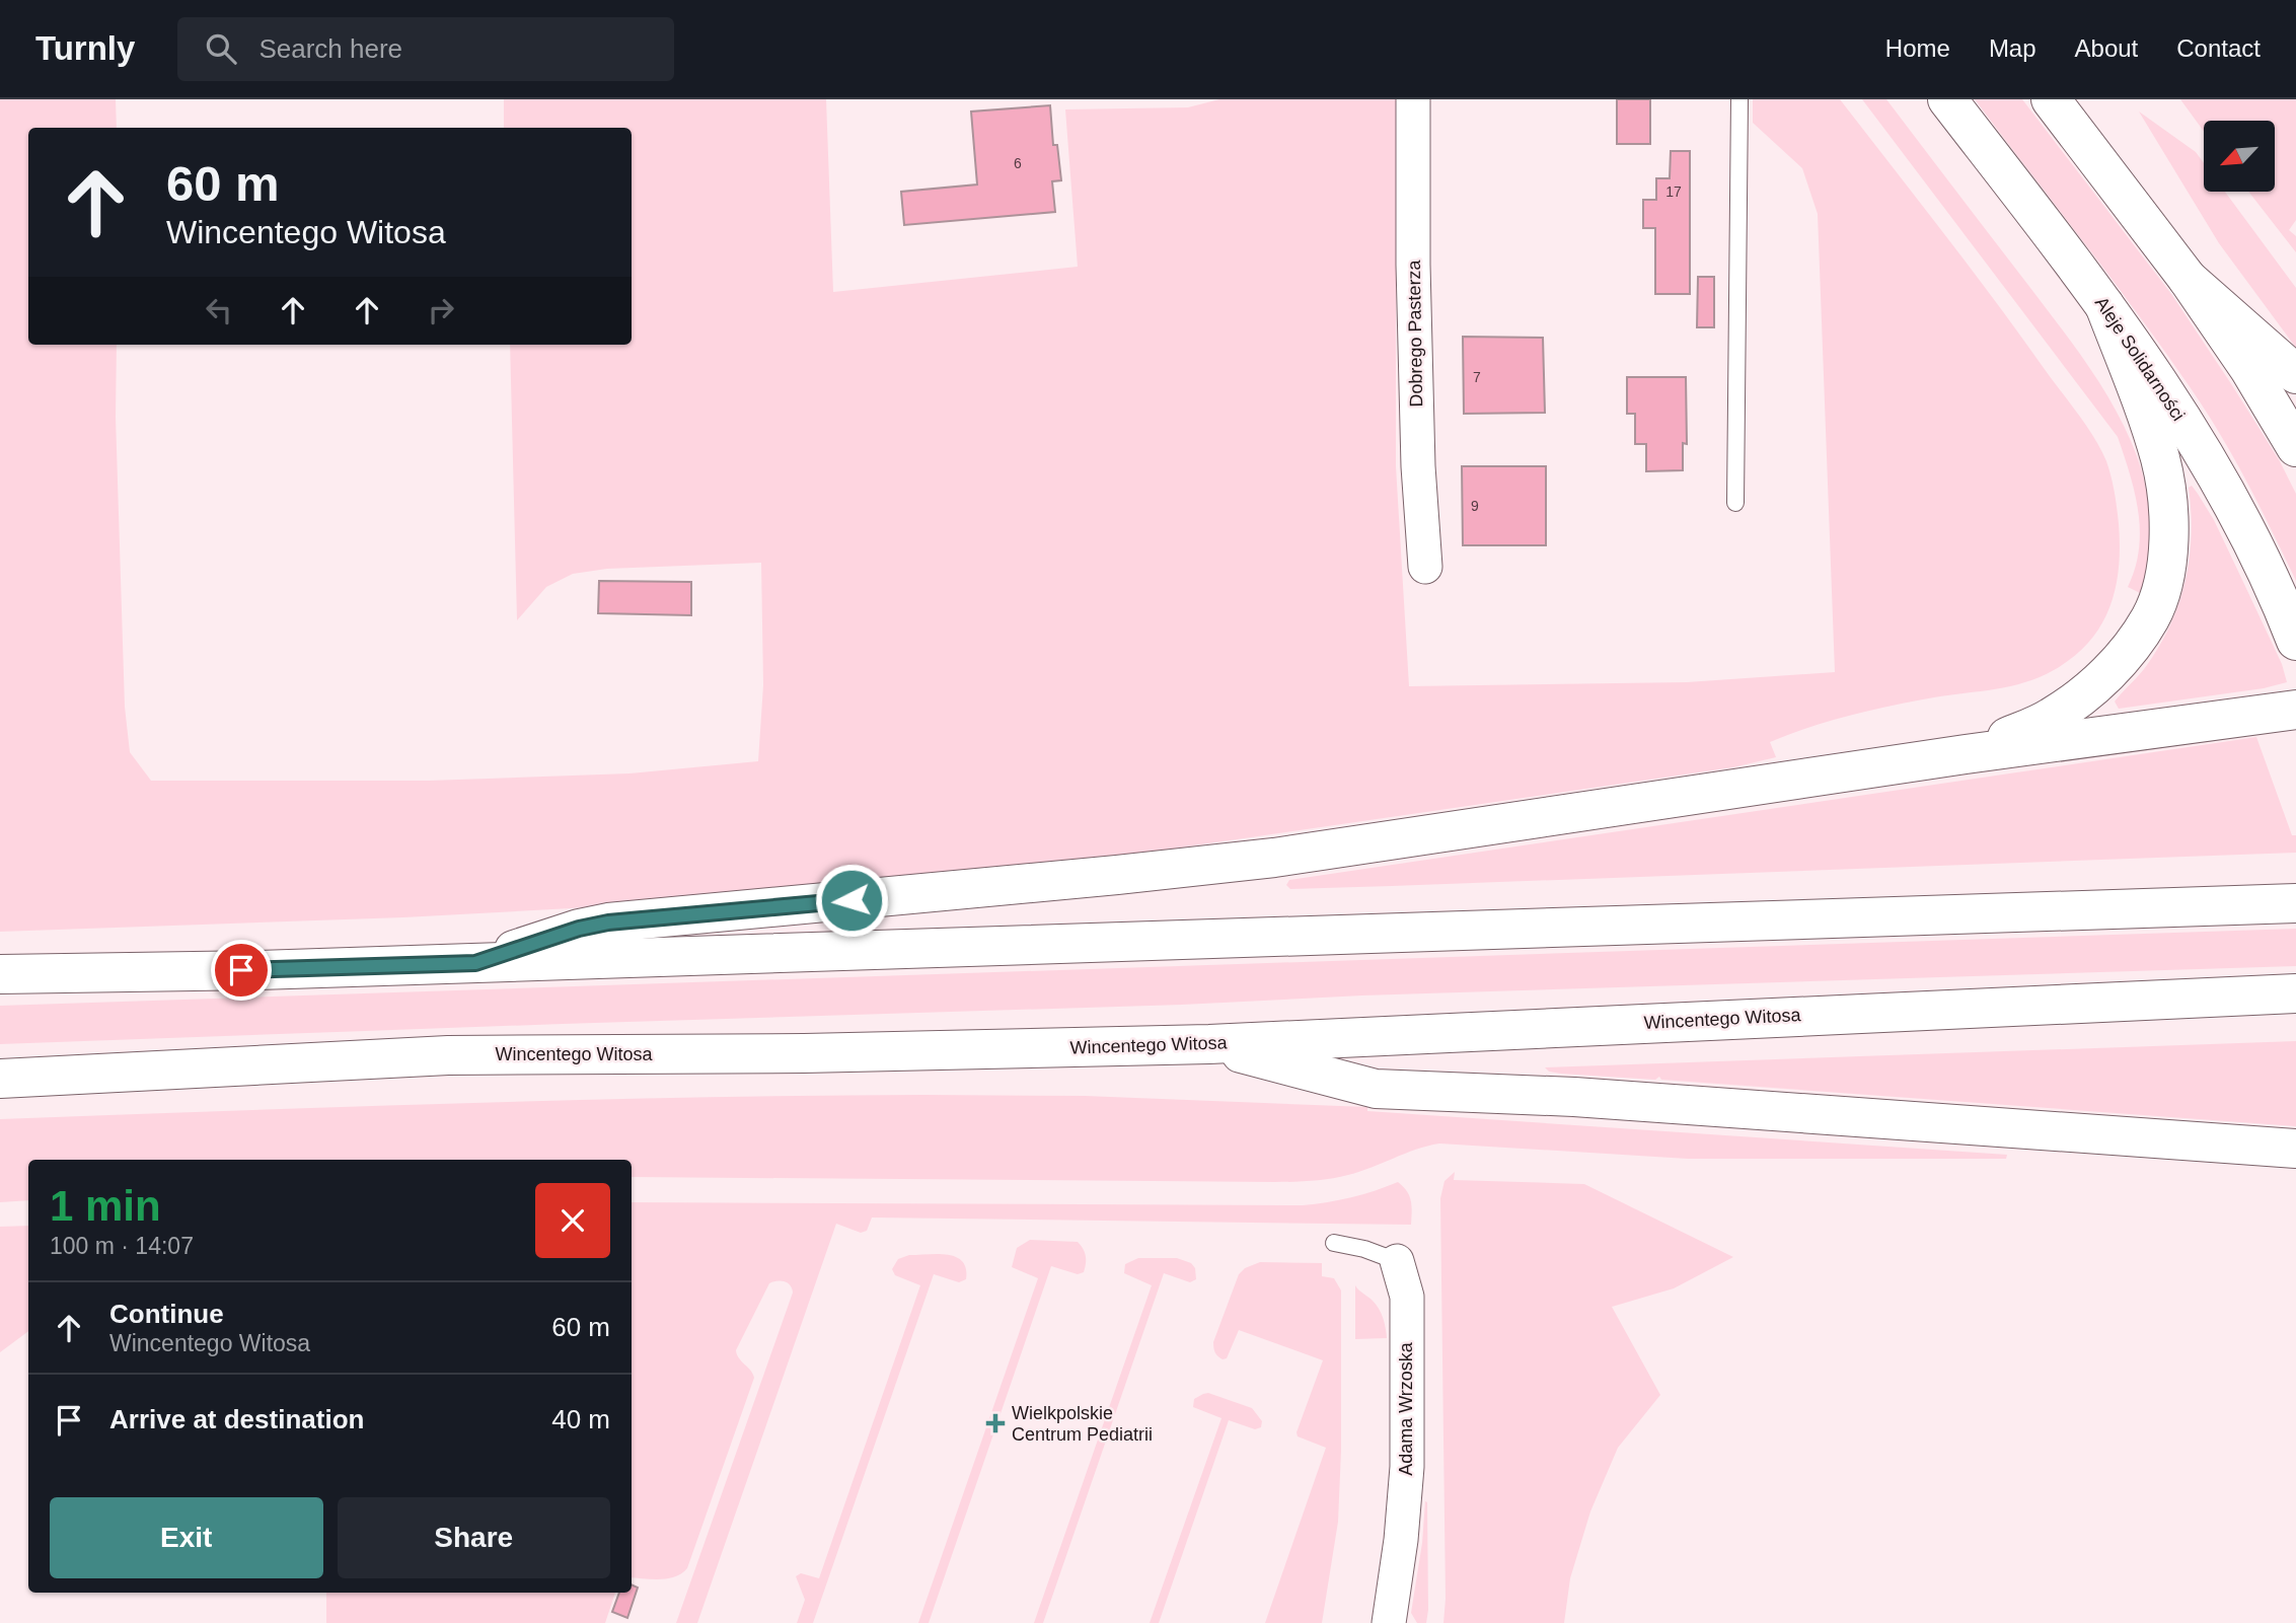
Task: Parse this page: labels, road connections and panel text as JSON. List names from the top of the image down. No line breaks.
{"streets":{"main road":["Aleje Solidarności","Wincentego Witosa"],"street":["Dobrego Pasterza","Adama Wrzoska"]},"places":{"health":["Wielkpolskie Centrum Pediatrii"]},"house_numbers":["6","17","7","9"],"north":"bottom left","page":{"header":"Turnly","search":"Search here","nav":["Home","Map","About","Contact"],"turn":["60 m","Wincentego Witosa"],"heading":["1 min","100 m · 14:07"],"list":[{"name":"Continue","note":"Wincentego Witosa","value":"60 m"},{"name":"Arrive at destination","value":"40 m"}],"buttons":["Exit","Share"]}}
